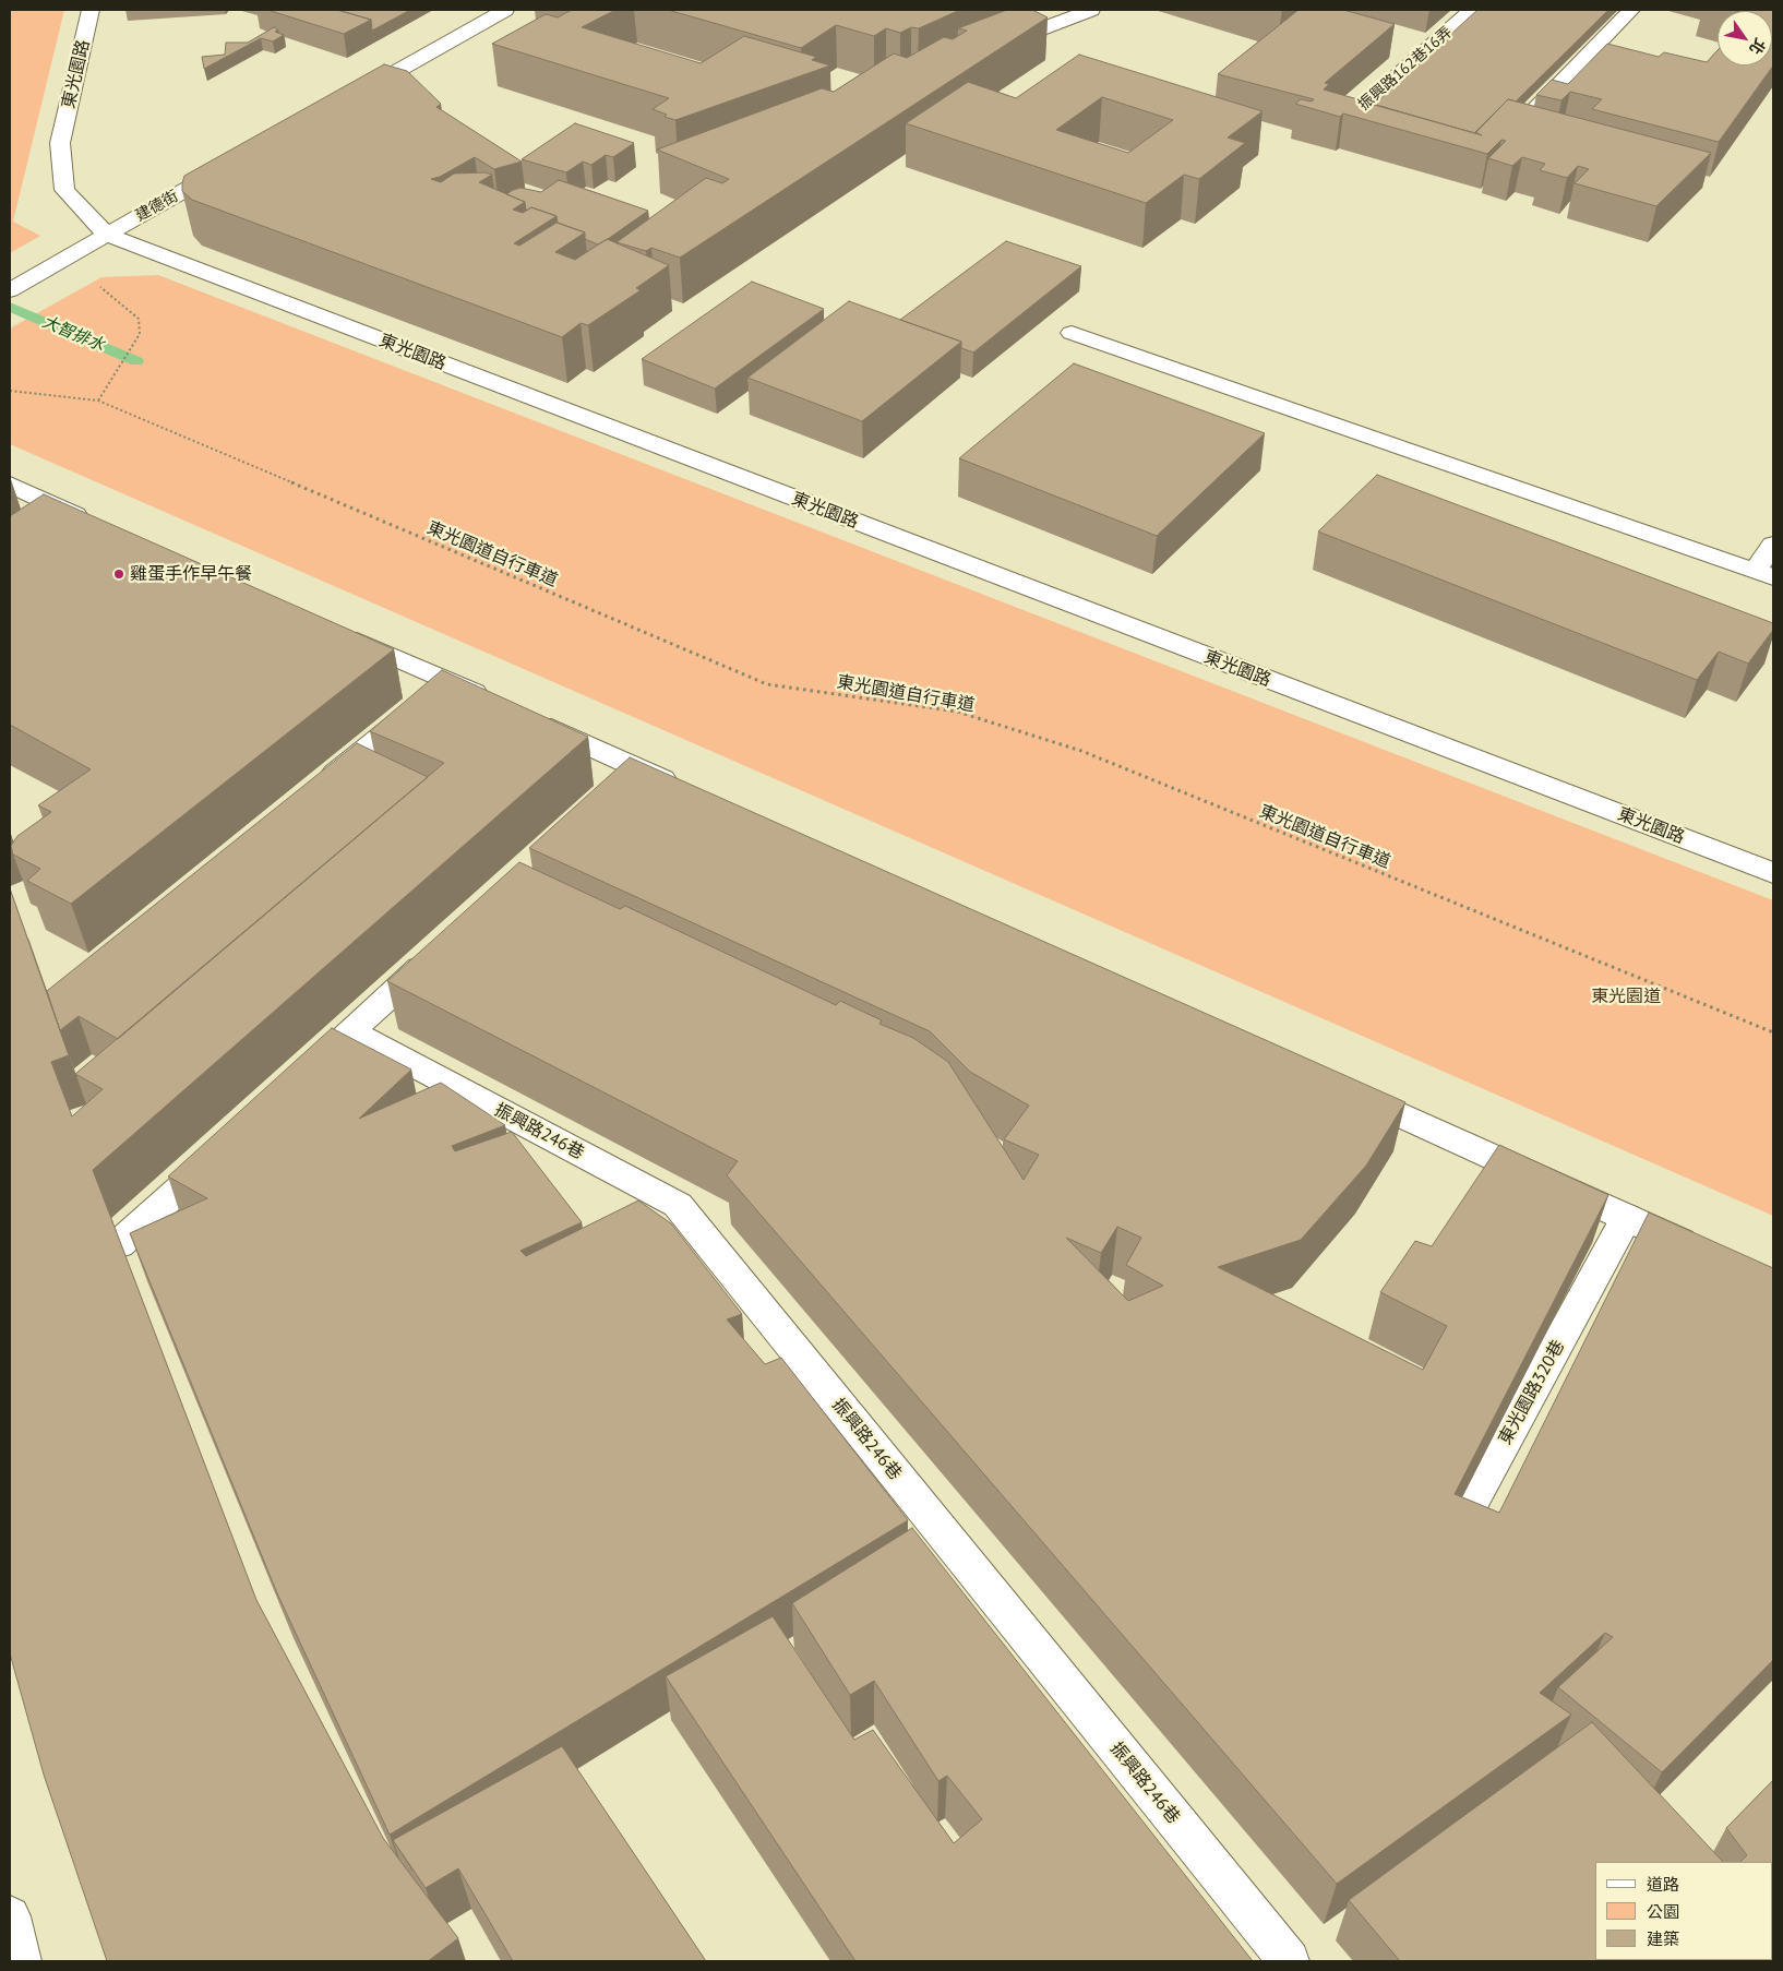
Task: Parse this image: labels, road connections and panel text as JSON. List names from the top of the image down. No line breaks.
{"streets":{"street":["振興路162巷16弄","東光園路","建德街","振興路246巷","東光園路320巷"],"path":["東光園道自行車道"]},"crossings":[["東光園路","建德街"]],"water":["大智排水"],"parks":["東光園道"],"places":["雞蛋手作早午餐"],"legend":["道路","公園","建築"],"north":"bottom right"}
